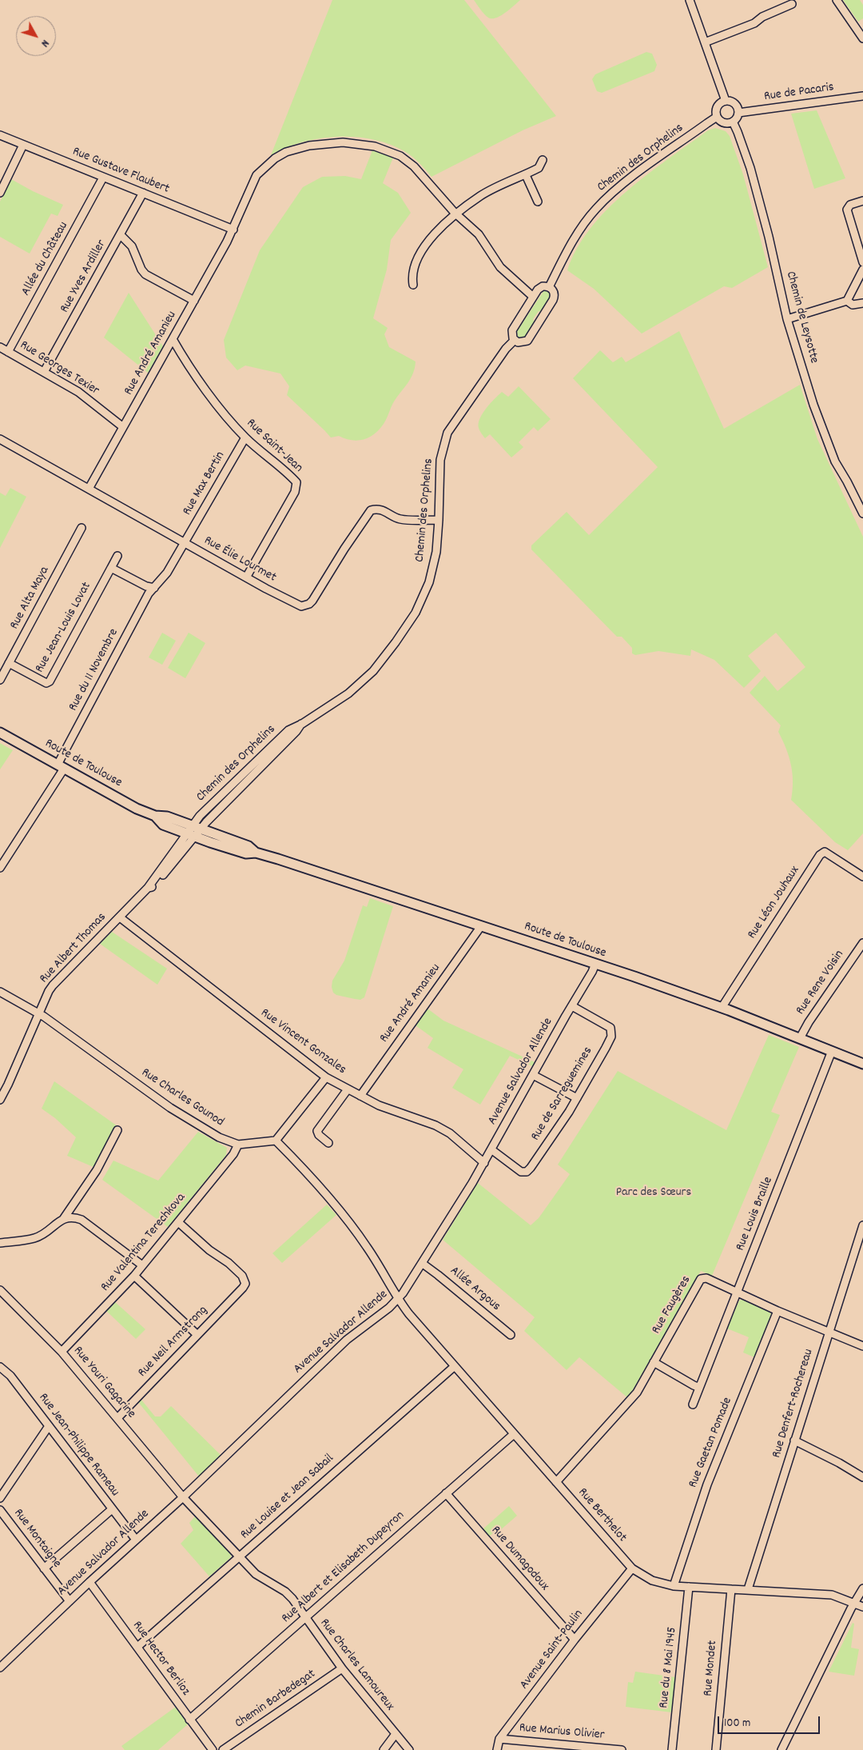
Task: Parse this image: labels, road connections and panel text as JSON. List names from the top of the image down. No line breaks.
{"streets":{"main road":["Route de Toulouse"],"street":["Rue de Pacaris","Chemin des Orphelins","Rue Gustave Flaubert","Allée du Château","Rue Yves Ardiller","Chemin de Leysotte","Rue André Amanieu","Rue Georges Texier","Rue Saint-Jean","Rue Max Bertin","Rue Élie Lourmet","Rue Alta Maya","Rue Jean-Louis Lovat","Rue du 11 Novembre","Rue Léon Jouhaux","Rue Albert Thomas","Rue Rene Voisin","Rue Vincent Gonzales","Avenue Salvador Allende","Rue de Sarreguemines","Rue Charles Gounod","Rue Louis Braille","Rue Valentina Terechkova","Allée Argous","Rue Faugères","Rue Neil Armstrong","Rue Youri Gagarine","Rue Denfert-Rochereau","Rue Gaetan Pomade","Rue Jean-Philippe Rameau","Rue Louise et Jean Sabail","Rue Berthelot","Rue Montaigne","Rue Dumagodoux","Rue Albert et Elisabeth Dupeyron","Avenue Saint-Paulin","Rue Hector Berlioz","Rue Charles Lamoureux","Rue du 8 Mai 1945","Rue Mondet","Chemin Barbedegat","Rue Marius Olivier"]},"crossings":[["Rue de Pacaris","Chemin des Orphelins"],["Rue de Pacaris","Chemin de Leysotte"],["Chemin des Orphelins","Chemin de Leysotte"],["Chemin des Orphelins","Rue Élie Lourmet"],["Chemin des Orphelins","Route de Toulouse"],["Chemin des Orphelins","Rue Albert Thomas"],["Rue Gustave Flaubert","Allée du Château"],["Rue Gustave Flaubert","Rue Yves Ardiller"],["Rue Gustave Flaubert","Rue André Amanieu"],["Allée du Château","Rue Georges Texier"],["Rue Yves Ardiller","Rue Georges Texier"],["Rue André Amanieu","Rue Georges Texier"],["Rue André Amanieu","Rue Saint-Jean"],["Rue André Amanieu","Rue Élie Lourmet"],["Rue André Amanieu","Route de Toulouse"],["Rue André Amanieu","Rue Vincent Gonzales"],["Rue Saint-Jean","Rue Max Bertin"],["Rue Saint-Jean","Rue Élie Lourmet"],["Rue Max Bertin","Rue Élie Lourmet"],["Rue Max Bertin","Rue du 11 Novembre"],["Rue Alta Maya","Rue Jean-Louis Lovat"],["Rue du 11 Novembre","Route de Toulouse"],["Route de Toulouse","Rue Léon Jouhaux"],["Route de Toulouse","Rue Albert Thomas"],["Route de Toulouse","Rue Rene Voisin"],["Route de Toulouse","Avenue Salvador Allende"],["Route de Toulouse","Rue Louis Braille"],["Rue Albert Thomas","Rue Vincent Gonzales"],["Rue Albert Thomas","Rue Charles Gounod"],["Rue Vincent Gonzales","Avenue Salvador Allende"],["Avenue Salvador Allende","Rue de Sarreguemines"],["Avenue Salvador Allende","Allée Argous"],["Avenue Salvador Allende","Rue Youri Gagarine"],["Avenue Salvador Allende","Rue Jean-Philippe Rameau"],["Avenue Salvador Allende","Rue Berthelot"],["Avenue Salvador Allende","Rue Montaigne"],["Avenue Salvador Allende","Rue Hector Berlioz"],["Avenue Salvador Allende","Rue Charles Lamoureux"],["Rue Charles Gounod","Rue Valentina Terechkova"],["Rue Louis Braille","Rue Faugères"],["Rue Valentina Terechkova","Rue Neil Armstrong"],["Rue Valentina Terechkova","Rue Youri Gagarine"],["Rue Faugères","Rue Denfert-Rochereau"],["Rue Faugères","Rue Gaetan Pomade"],["Rue Faugères","Rue Berthelot"],["Rue Neil Armstrong","Rue Youri Gagarine"],["Rue Youri Gagarine","Rue Charles Lamoureux"],["Rue Denfert-Rochereau","Rue Berthelot"],["Rue Gaetan Pomade","Rue Berthelot"],["Rue Louise et Jean Sabail","Rue Berthelot"],["Rue Louise et Jean Sabail","Rue Hector Berlioz"],["Rue Louise et Jean Sabail","Rue Charles Lamoureux"],["Rue Berthelot","Rue Albert et Elisabeth Dupeyron"],["Rue Berthelot","Avenue Saint-Paulin"],["Rue Berthelot","Rue du 8 Mai 1945"],["Rue Berthelot","Rue Mondet"],["Rue Dumagodoux","Rue Albert et Elisabeth Dupeyron"],["Rue Dumagodoux","Avenue Saint-Paulin"],["Rue Albert et Elisabeth Dupeyron","Rue Hector Berlioz"],["Rue Albert et Elisabeth Dupeyron","Rue Charles Lamoureux"],["Avenue Saint-Paulin","Rue Marius Olivier"],["Rue Charles Lamoureux","Chemin Barbedegat"]],"parks":["Parc des Sœurs"],"scale_bar":"100 m","north":"bottom right"}
